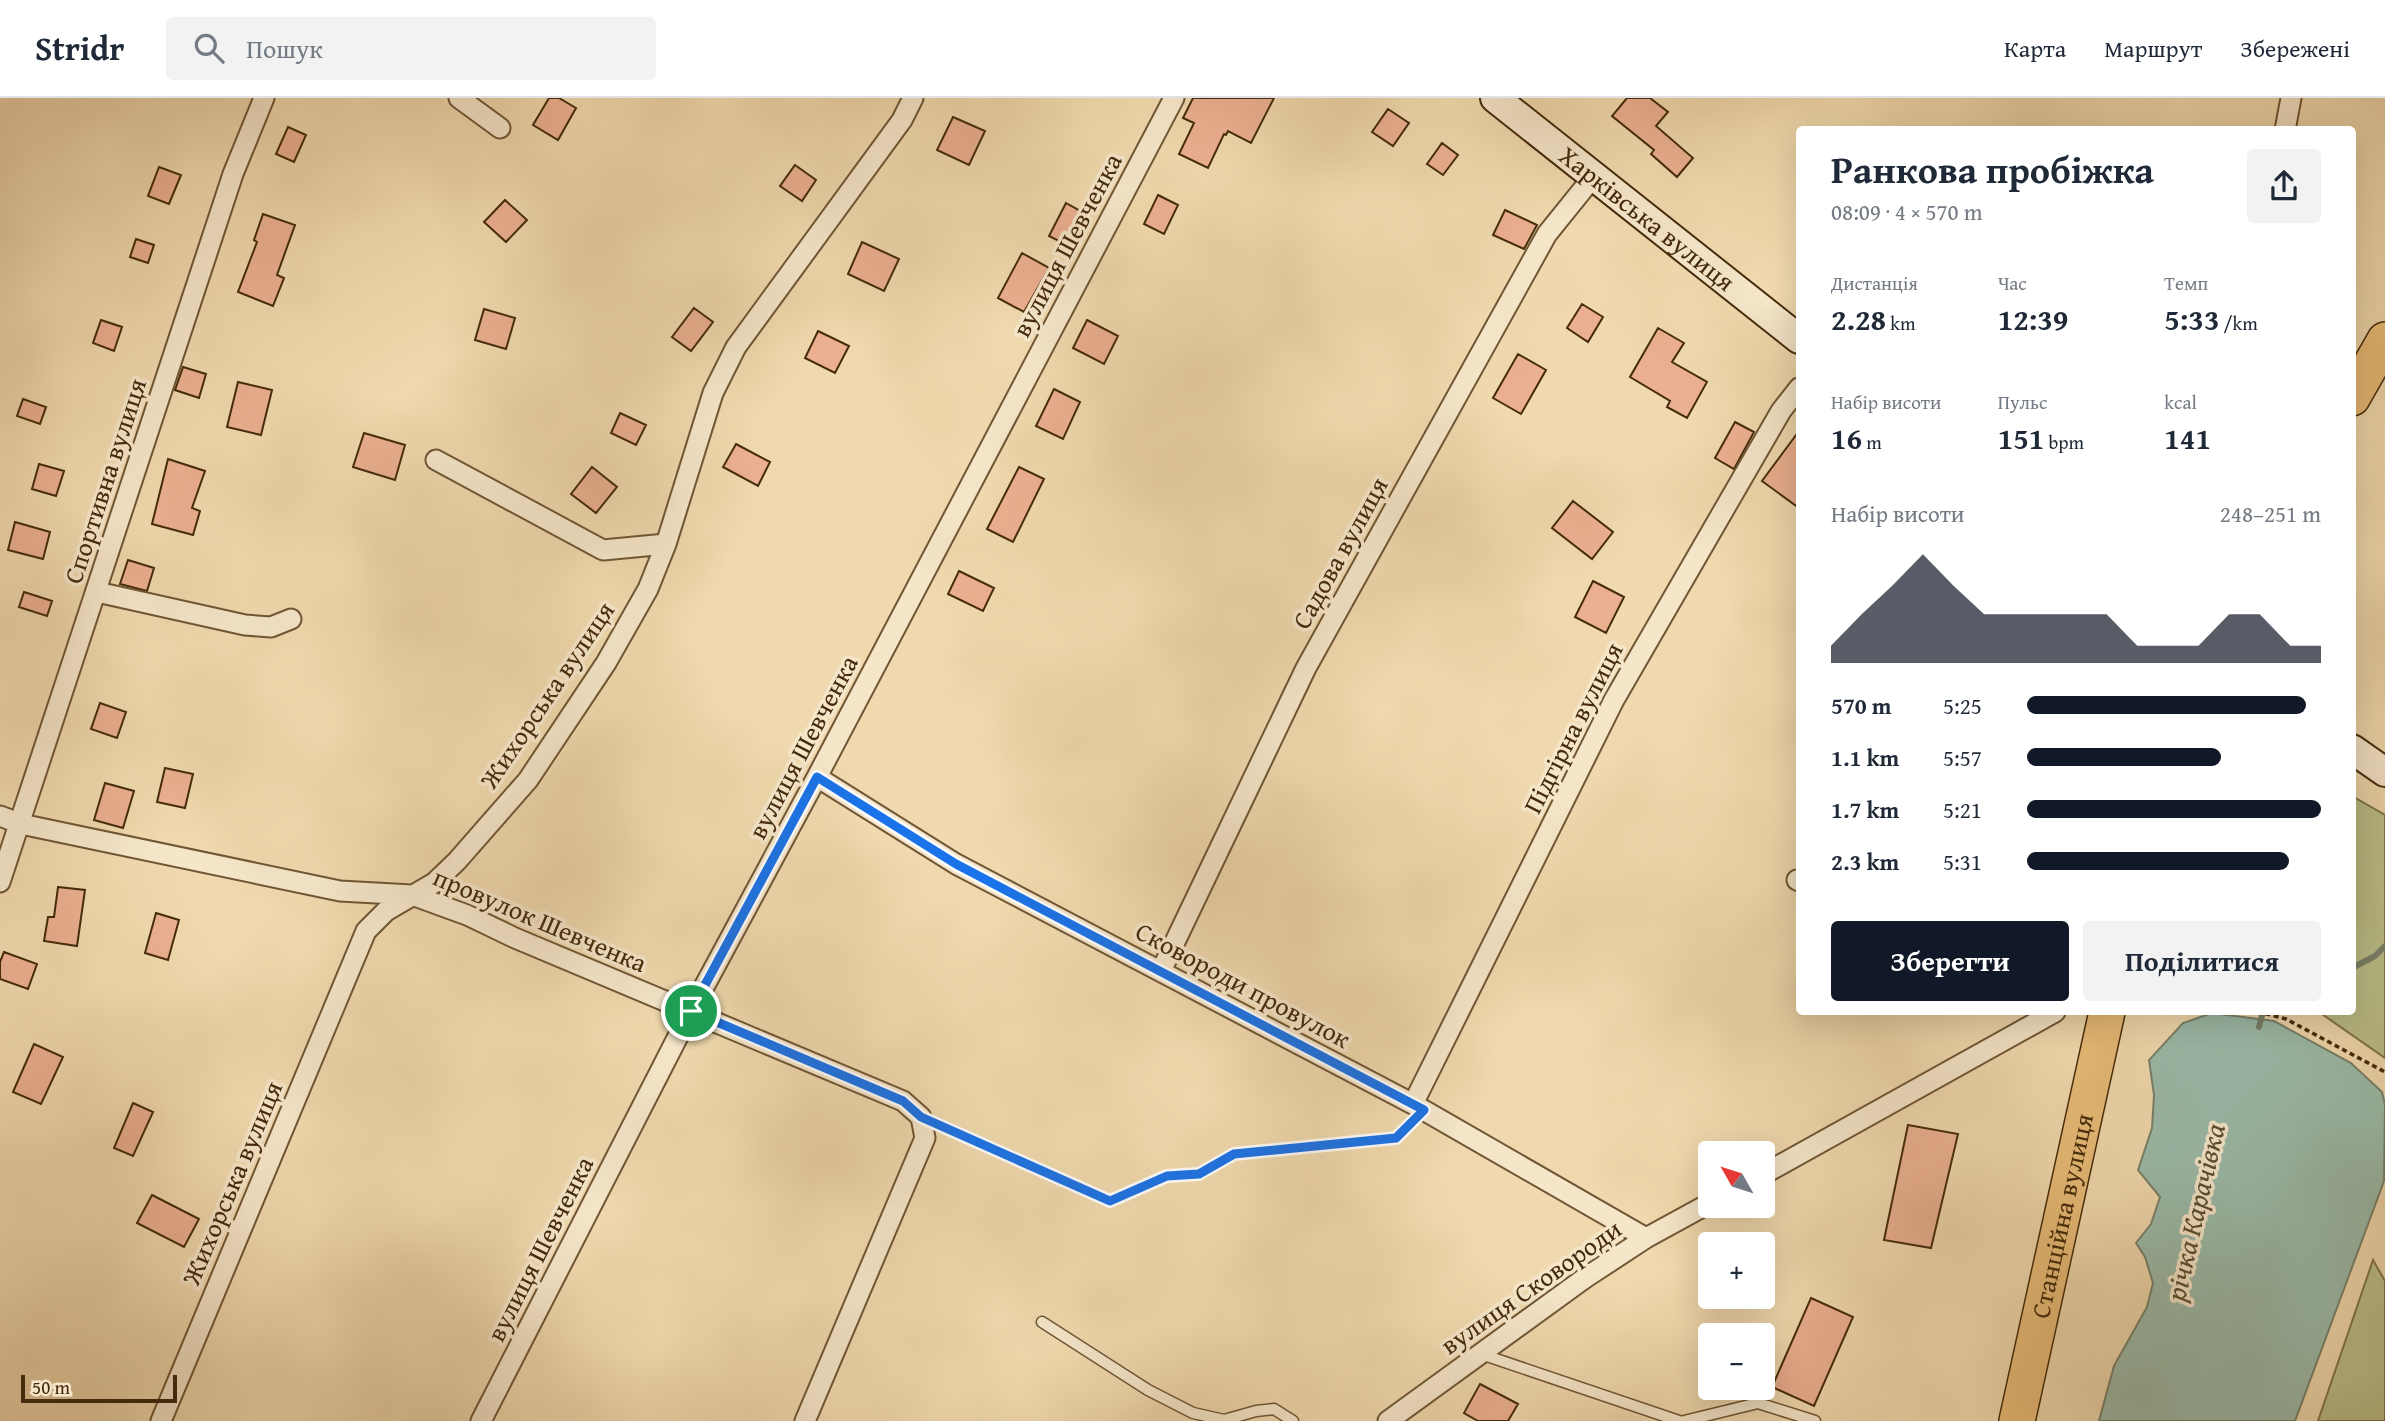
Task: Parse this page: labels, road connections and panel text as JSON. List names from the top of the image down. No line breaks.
{"streets":{"highway":["Станційна вулиця"],"main road":["Харківська вулиця"],"street":["вулиця Шевченка","Спортивна вулиця","Садова вулиця","Жихорська вулиця","Підгірна вулиця","провулок Шевченка","Сковороди провулок","вулиця Сковороди"]},"crossings":[["Харківська вулиця","Садова вулиця"],["вулиця Шевченка","провулок Шевченка"],["вулиця Шевченка","Сковороди провулок"],["Спортивна вулиця","провулок Шевченка"],["Садова вулиця","Сковороди провулок"],["Жихорська вулиця","провулок Шевченка"],["Підгірна вулиця","Сковороди провулок"],["Сковороди провулок","вулиця Сковороди"]],"water":["річка Карачівка"],"scale_bar":"50 m","north":"top left","page":{"header":"Stridr","search":"Пошук","nav":["Карта","Маршрут","Збережені"],"heading":["Ранкова пробіжка","08:09 · 4 × 570 m"],"stats":[["Дистанція","2.28 km"],["Час","12:39"],["Темп","5:33 /km"],["Набір висоти","16 m"],["Пульс","151 bpm"],["kcal","141"]],"chart":["Набір висоти","248–251 m"],"list":[{"name":"570 m","note":"5:25"},{"name":"1.1 km","note":"5:57"},{"name":"1.7 km","note":"5:21"},{"name":"2.3 km","note":"5:31"}],"buttons":["Зберегти","Поділитися"],"map_buttons":["+","−"],"scale":"50 m"}}
